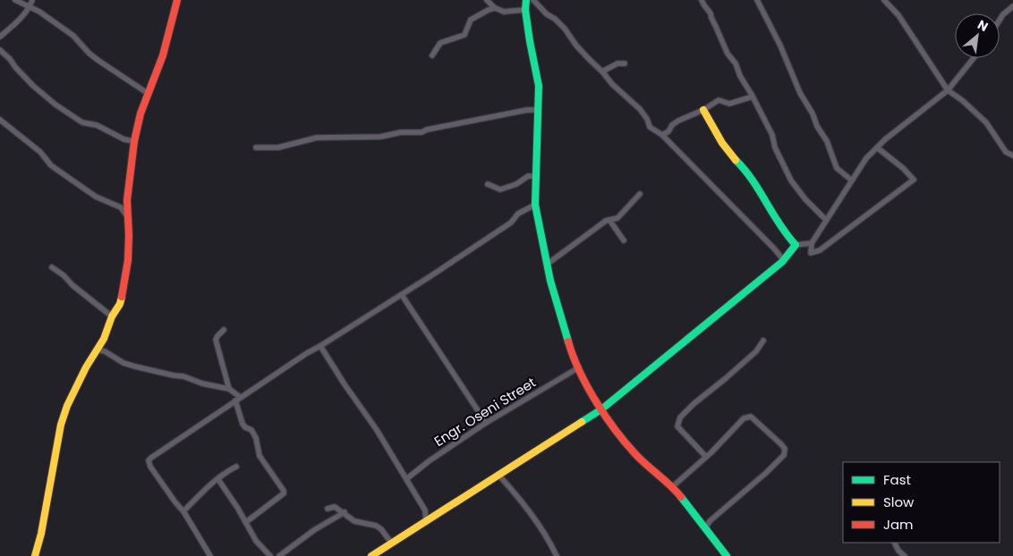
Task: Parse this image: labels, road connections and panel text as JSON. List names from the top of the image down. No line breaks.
{"streets":{"street":["Engr. Oseni Street"]},"legend":["Fast","Slow","Jam"],"north":"top right"}
